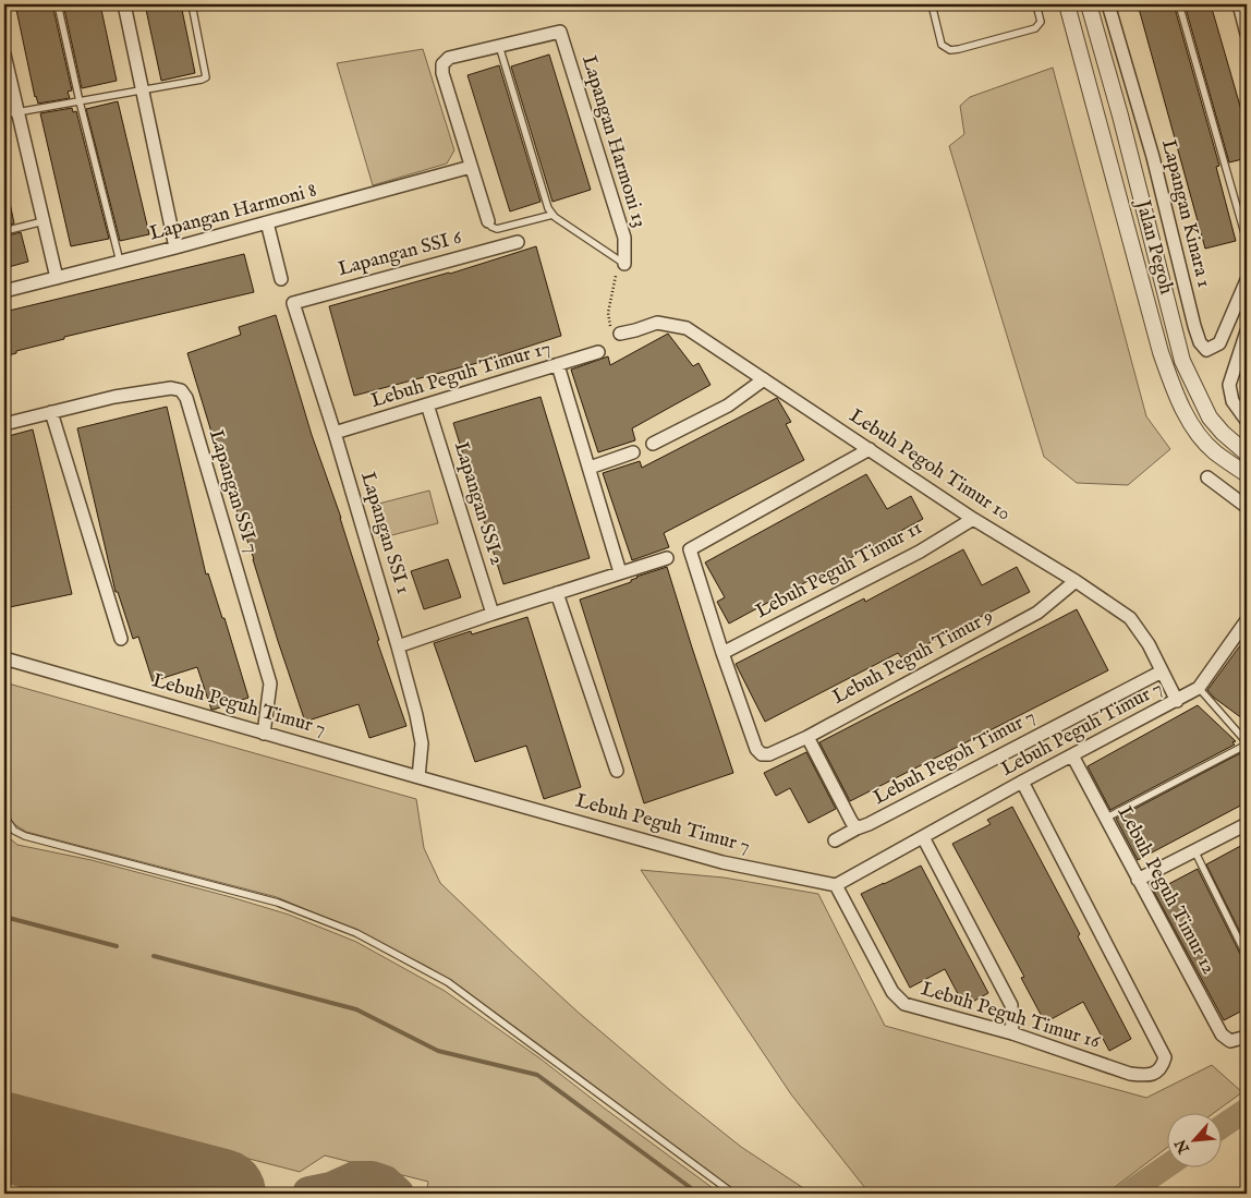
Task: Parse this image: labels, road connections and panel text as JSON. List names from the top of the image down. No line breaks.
{"streets":{"street":["Lapangan Harmoni 13","Lapangan Harmoni 8","Lapangan Kinara 1","Jalan Pegoh","Lapangan SSI 6","Lebuh Peguh Timur 17","Lebuh Pegoh Timur 10","Lapangan SSI 7","Lapangan SSI 2","Lapangan SSI 1","Lebuh Peguh Timur 11","Lebuh Peguh Timur 9","Lebuh Peguh Timur 7","Lebuh Pegoh Timur 7","Lebuh Peguh Timur 12","Lebuh Peguh Timur 16"]},"crossings":[["Lapangan SSI 6","Lapangan SSI 1"],["Lebuh Peguh Timur 17","Lapangan SSI 2"],["Lebuh Peguh Timur 17","Lapangan SSI 1"],["Lebuh Pegoh Timur 10","Lebuh Peguh Timur 11"],["Lebuh Pegoh Timur 10","Lebuh Peguh Timur 9"],["Lebuh Pegoh Timur 10","Lebuh Peguh Timur 7"],["Lebuh Pegoh Timur 10","Lebuh Pegoh Timur 7"],["Lapangan SSI 7","Lebuh Peguh Timur 7"],["Lapangan SSI 1","Lebuh Peguh Timur 7"],["Lebuh Peguh Timur 11","Lebuh Peguh Timur 9"],["Lebuh Peguh Timur 7","Lebuh Peguh Timur 12"],["Lebuh Peguh Timur 7","Lebuh Peguh Timur 16"]],"north":"bottom left"}
